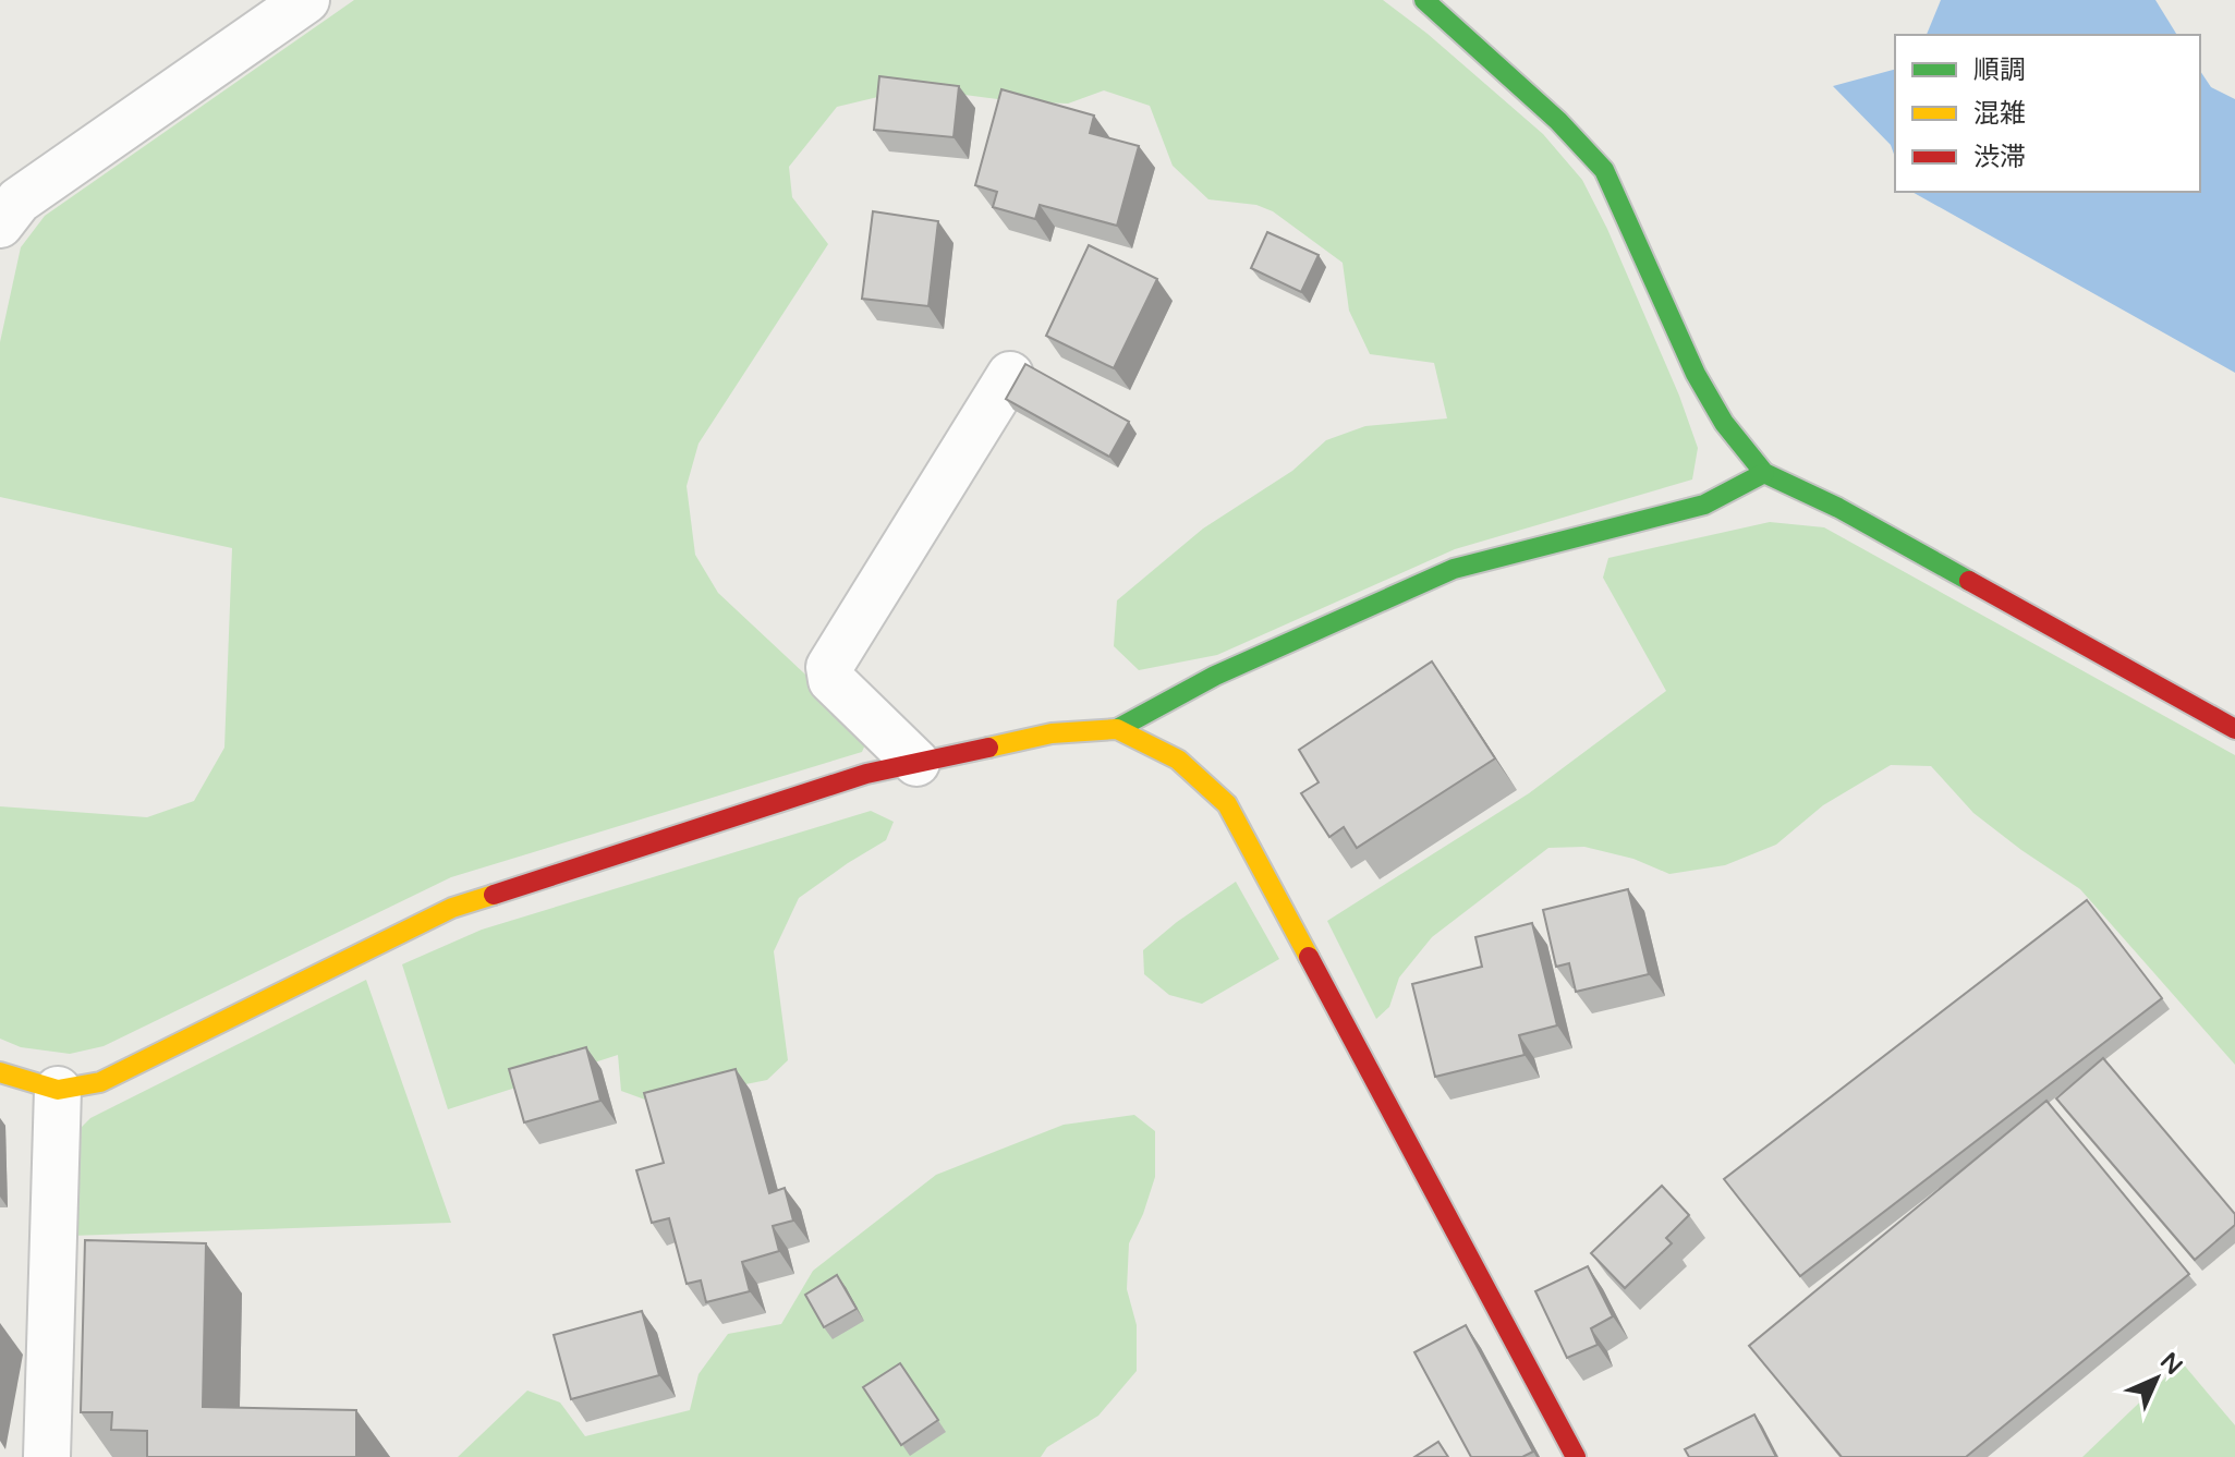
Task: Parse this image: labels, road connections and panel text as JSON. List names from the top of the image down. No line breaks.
{"legend":["順調","混雑","渋滞"],"north":"top right"}
